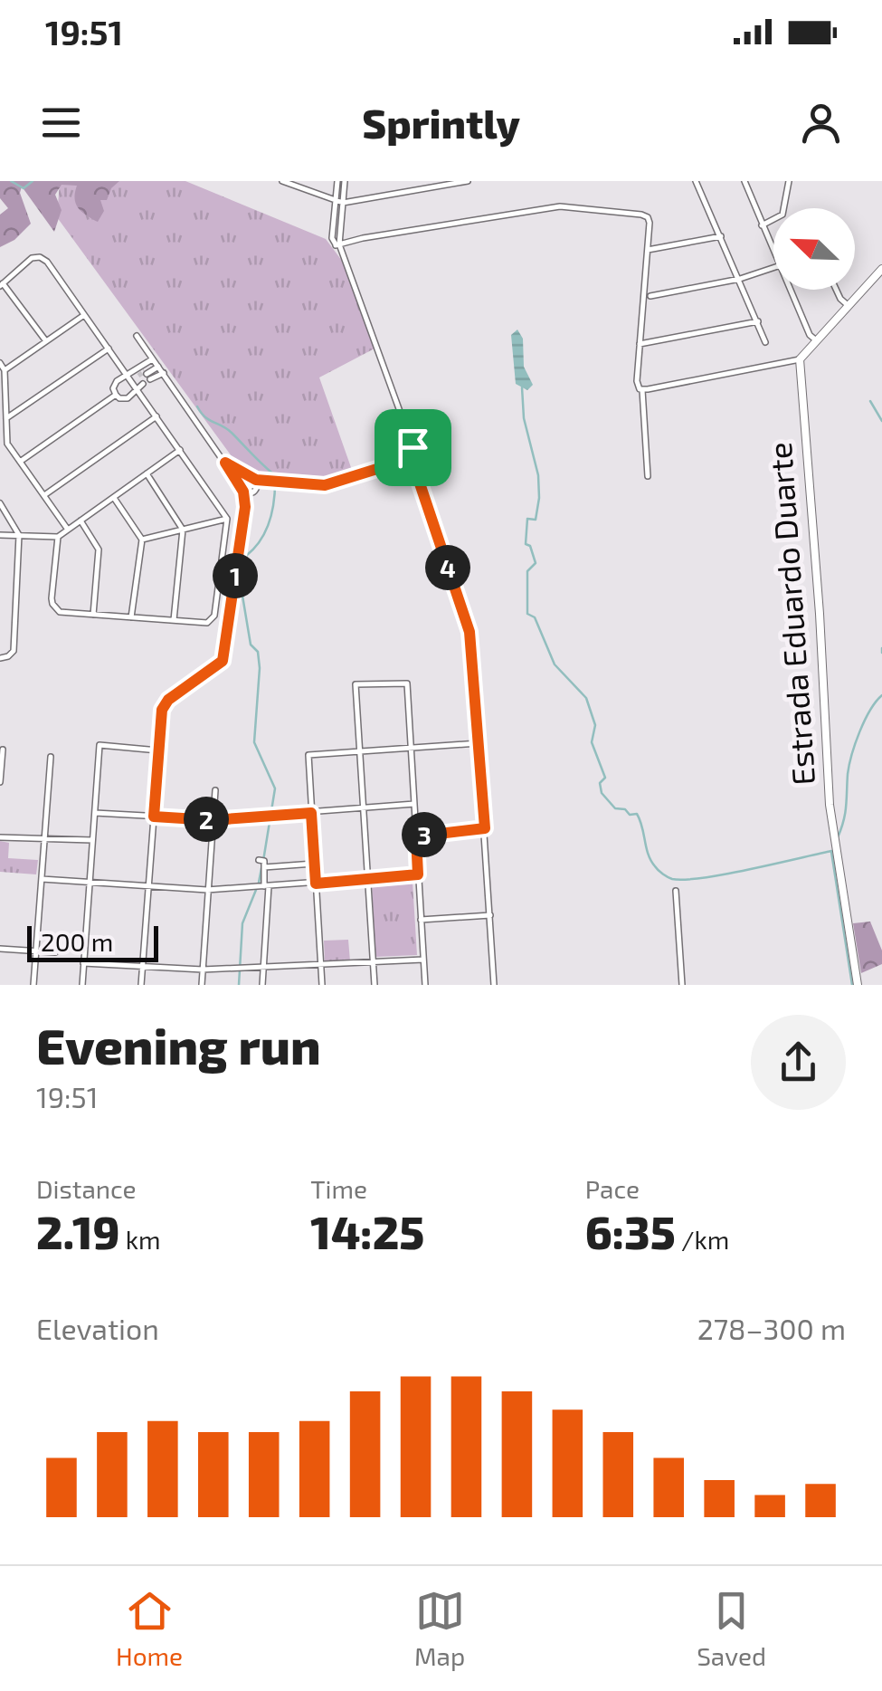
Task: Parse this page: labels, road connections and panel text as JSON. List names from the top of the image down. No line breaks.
{"streets":{"street":["Estrada Eduardo Duarte"]},"scale_bar":"200 m","north":"top left","page":{"status":"19:51","header":"Sprintly","pins":["4","1","2","3"],"scale":"200 m","heading":["Evening run","19:51"],"stats":[["Distance","2.19 km"],["Time","14:25"],["Pace","6:35 /km"]],"chart":["Elevation","278–300 m"],"tabs":["Home","Map","Saved"]}}
